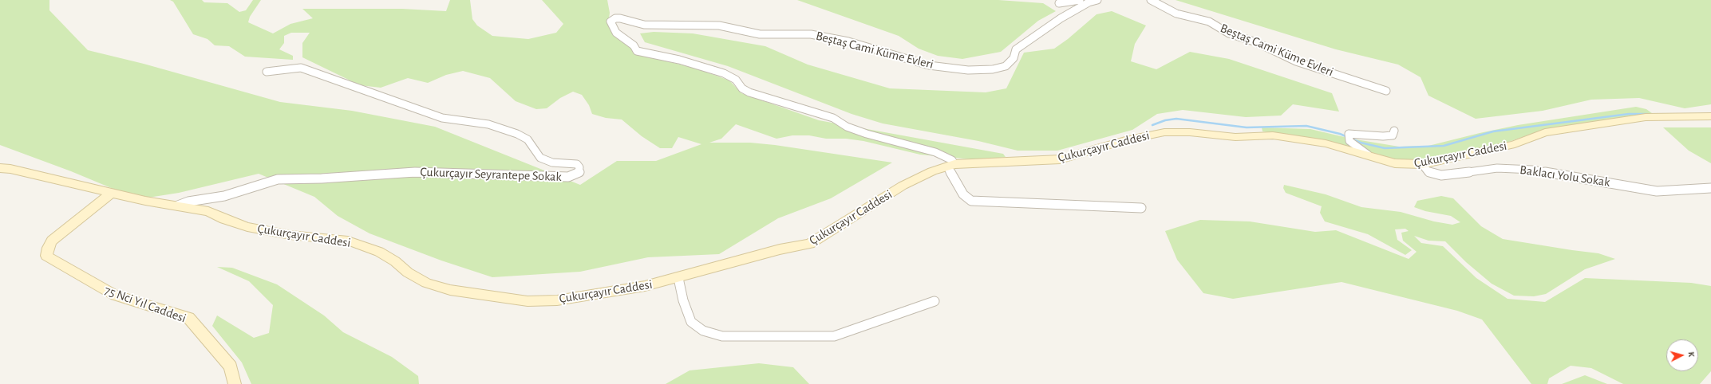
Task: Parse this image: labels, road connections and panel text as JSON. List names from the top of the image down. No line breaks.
{"streets":{"street":["Beştaş Cami Küme Evleri","Çukurçayır Caddesi","Çukurçayır Seyrantepe Sokak","Baklacı Yolu Sokak","75 Nci Yıl Caddesi"]},"crossings":[["Beştaş Cami Küme Evleri","Çukurçayır Caddesi"],["Çukurçayır Caddesi","Çukurçayır Seyrantepe Sokak"],["Çukurçayır Caddesi","Baklacı Yolu Sokak"],["Çukurçayır Caddesi","75 Nci Yıl Caddesi"]],"north":"right"}
